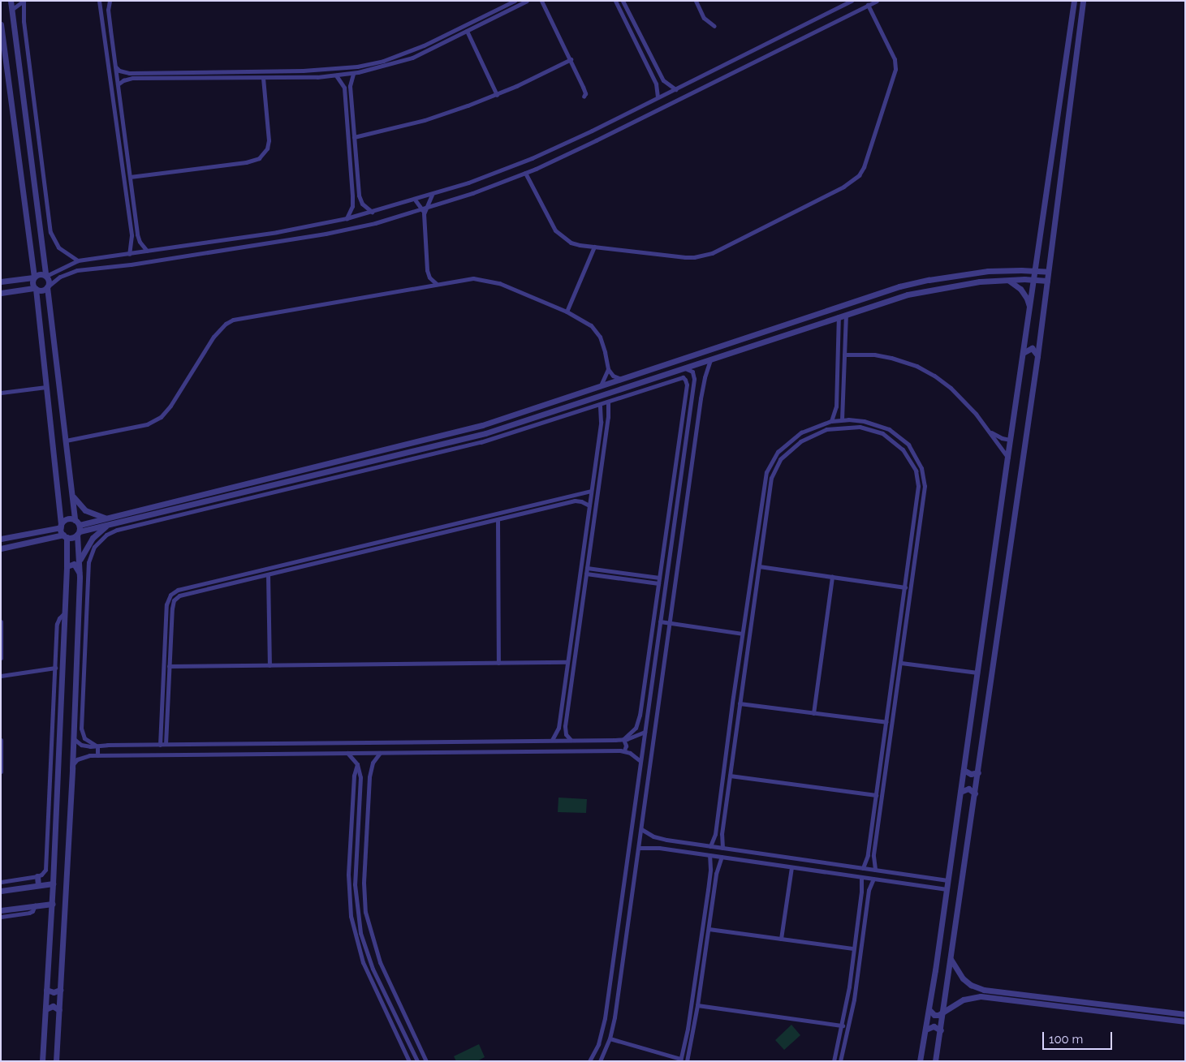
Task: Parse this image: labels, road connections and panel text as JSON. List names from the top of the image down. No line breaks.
{"scale_bar":"100 m"}
